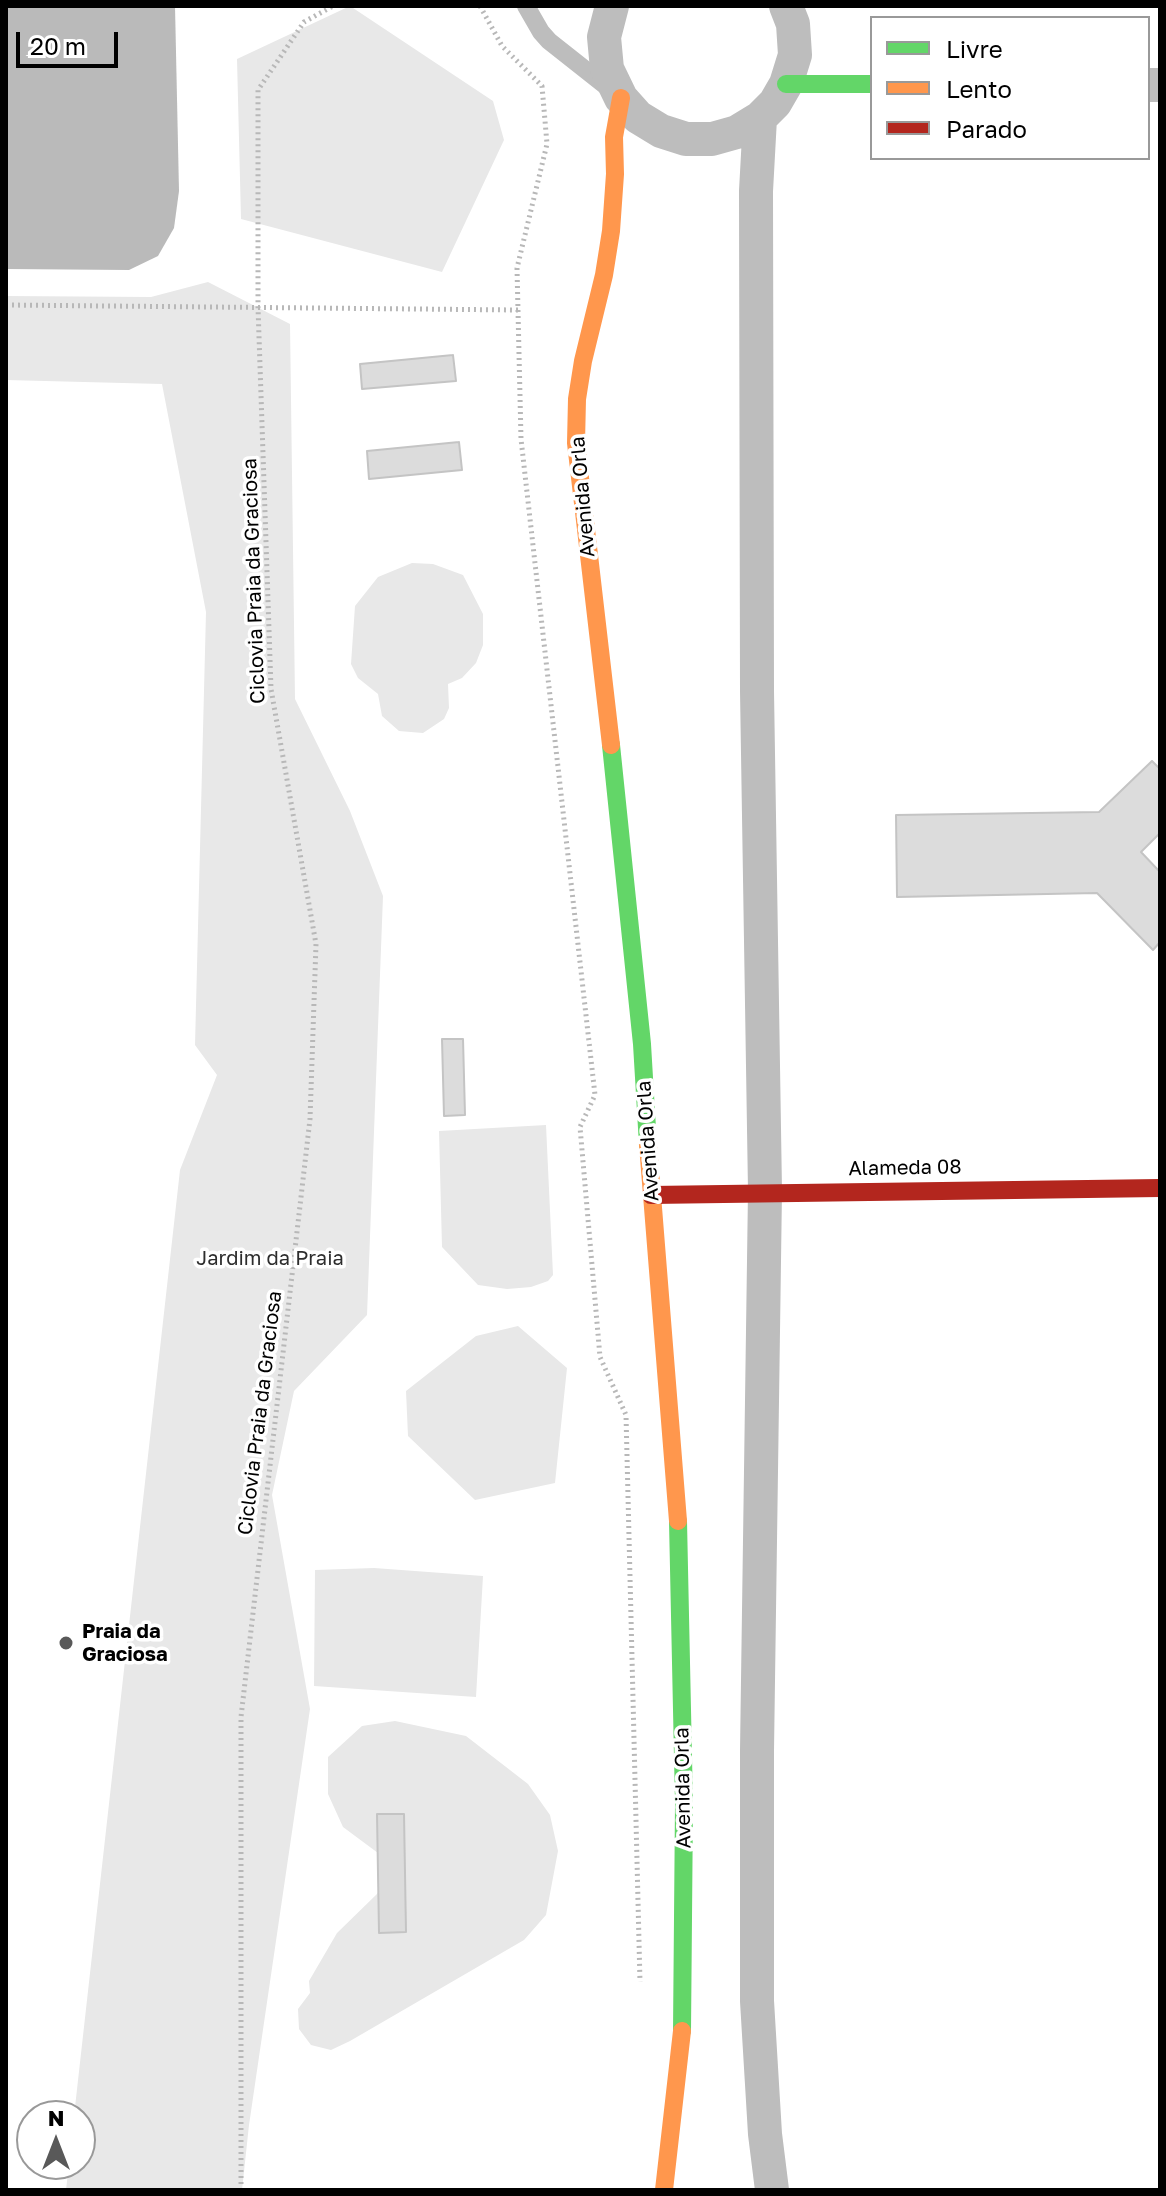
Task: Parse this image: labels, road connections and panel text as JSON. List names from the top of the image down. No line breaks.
{"streets":{"street":["Avenida Orla","Alameda 08"],"path":["Ciclovia Praia da Graciosa"]},"crossings":[["Avenida Orla","Alameda 08"]],"parks":["Jardim da Praia"],"places":["Praia da Graciosa"],"legend":["Livre","Lento","Parado"],"scale_bar":"20 m","north":"top"}
